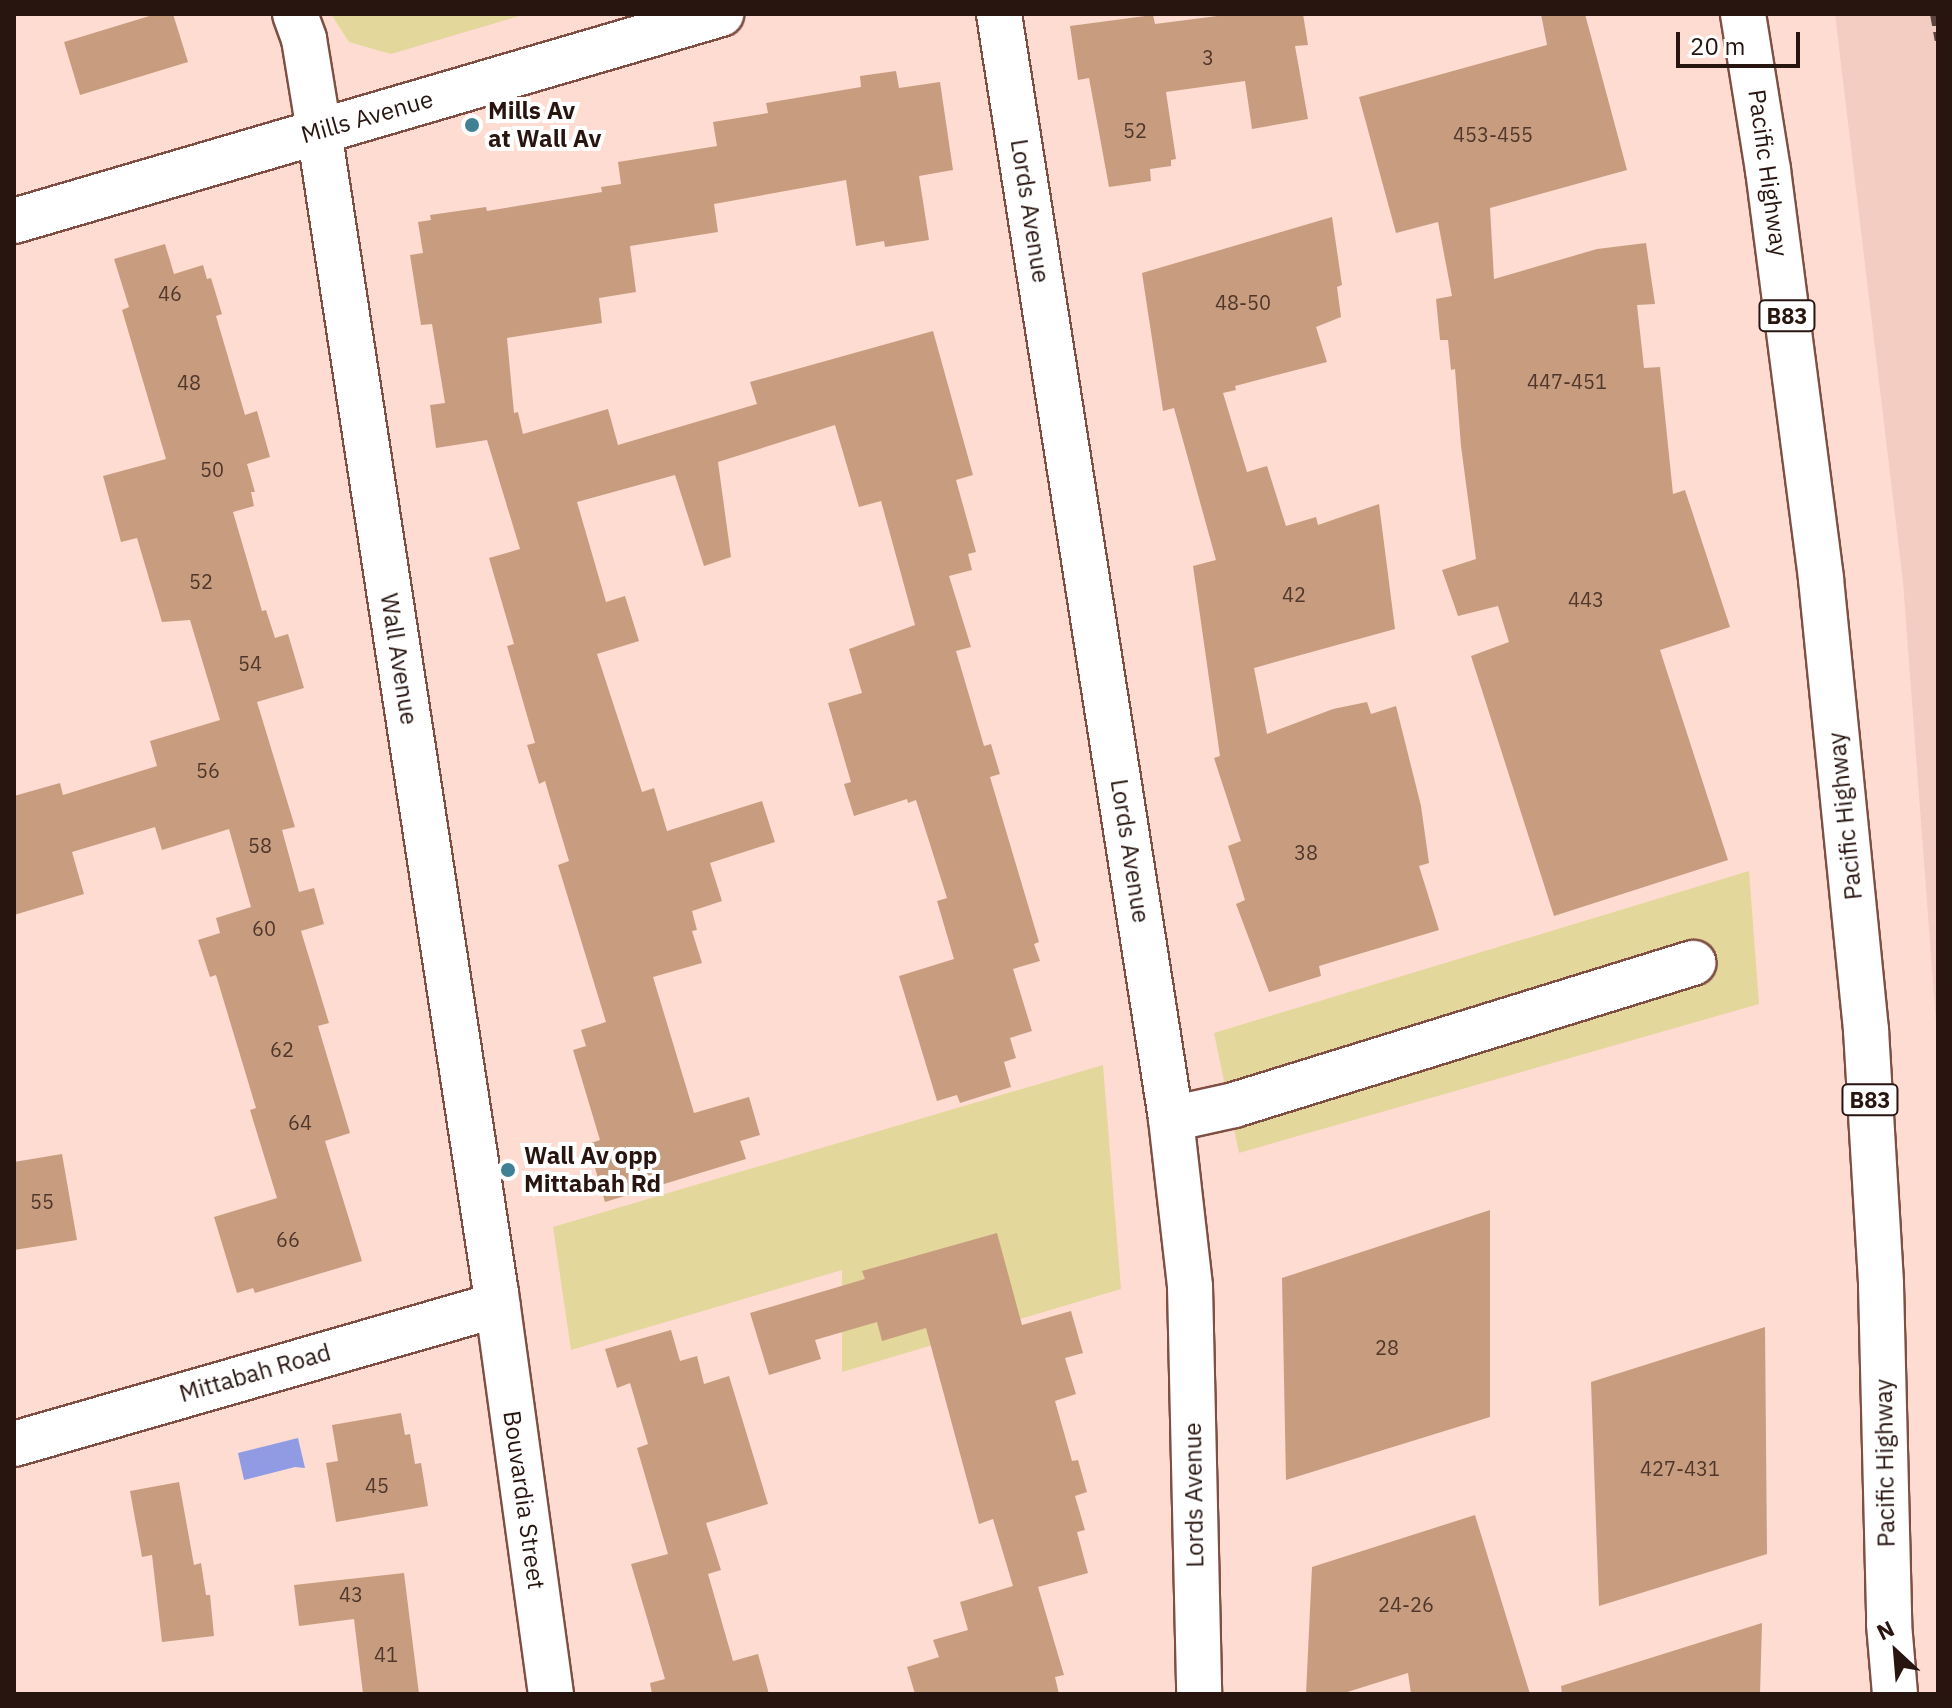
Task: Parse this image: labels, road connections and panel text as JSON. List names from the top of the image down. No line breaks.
{"streets":{"street":["Mills Avenue","Pacific Highway","Lords Avenue","B83","Wall Avenue","Mittabah Road","Bouvardia Street"]},"crossings":[["Mills Avenue","Wall Avenue"],["Wall Avenue","Mittabah Road"],["Wall Avenue","Bouvardia Street"],["Mittabah Road","Bouvardia Street"]],"places":["Mills Av at Wall Av","Wall Av opp Mittabah Rd"],"house_numbers":["3","52","453-455","46","48-50","447-451","48","50","52","42","443","54","56","58","38","60","62","64","55","66","28","427-431","45","43","24-26","41"],"scale_bar":"20 m","north":"top left"}
